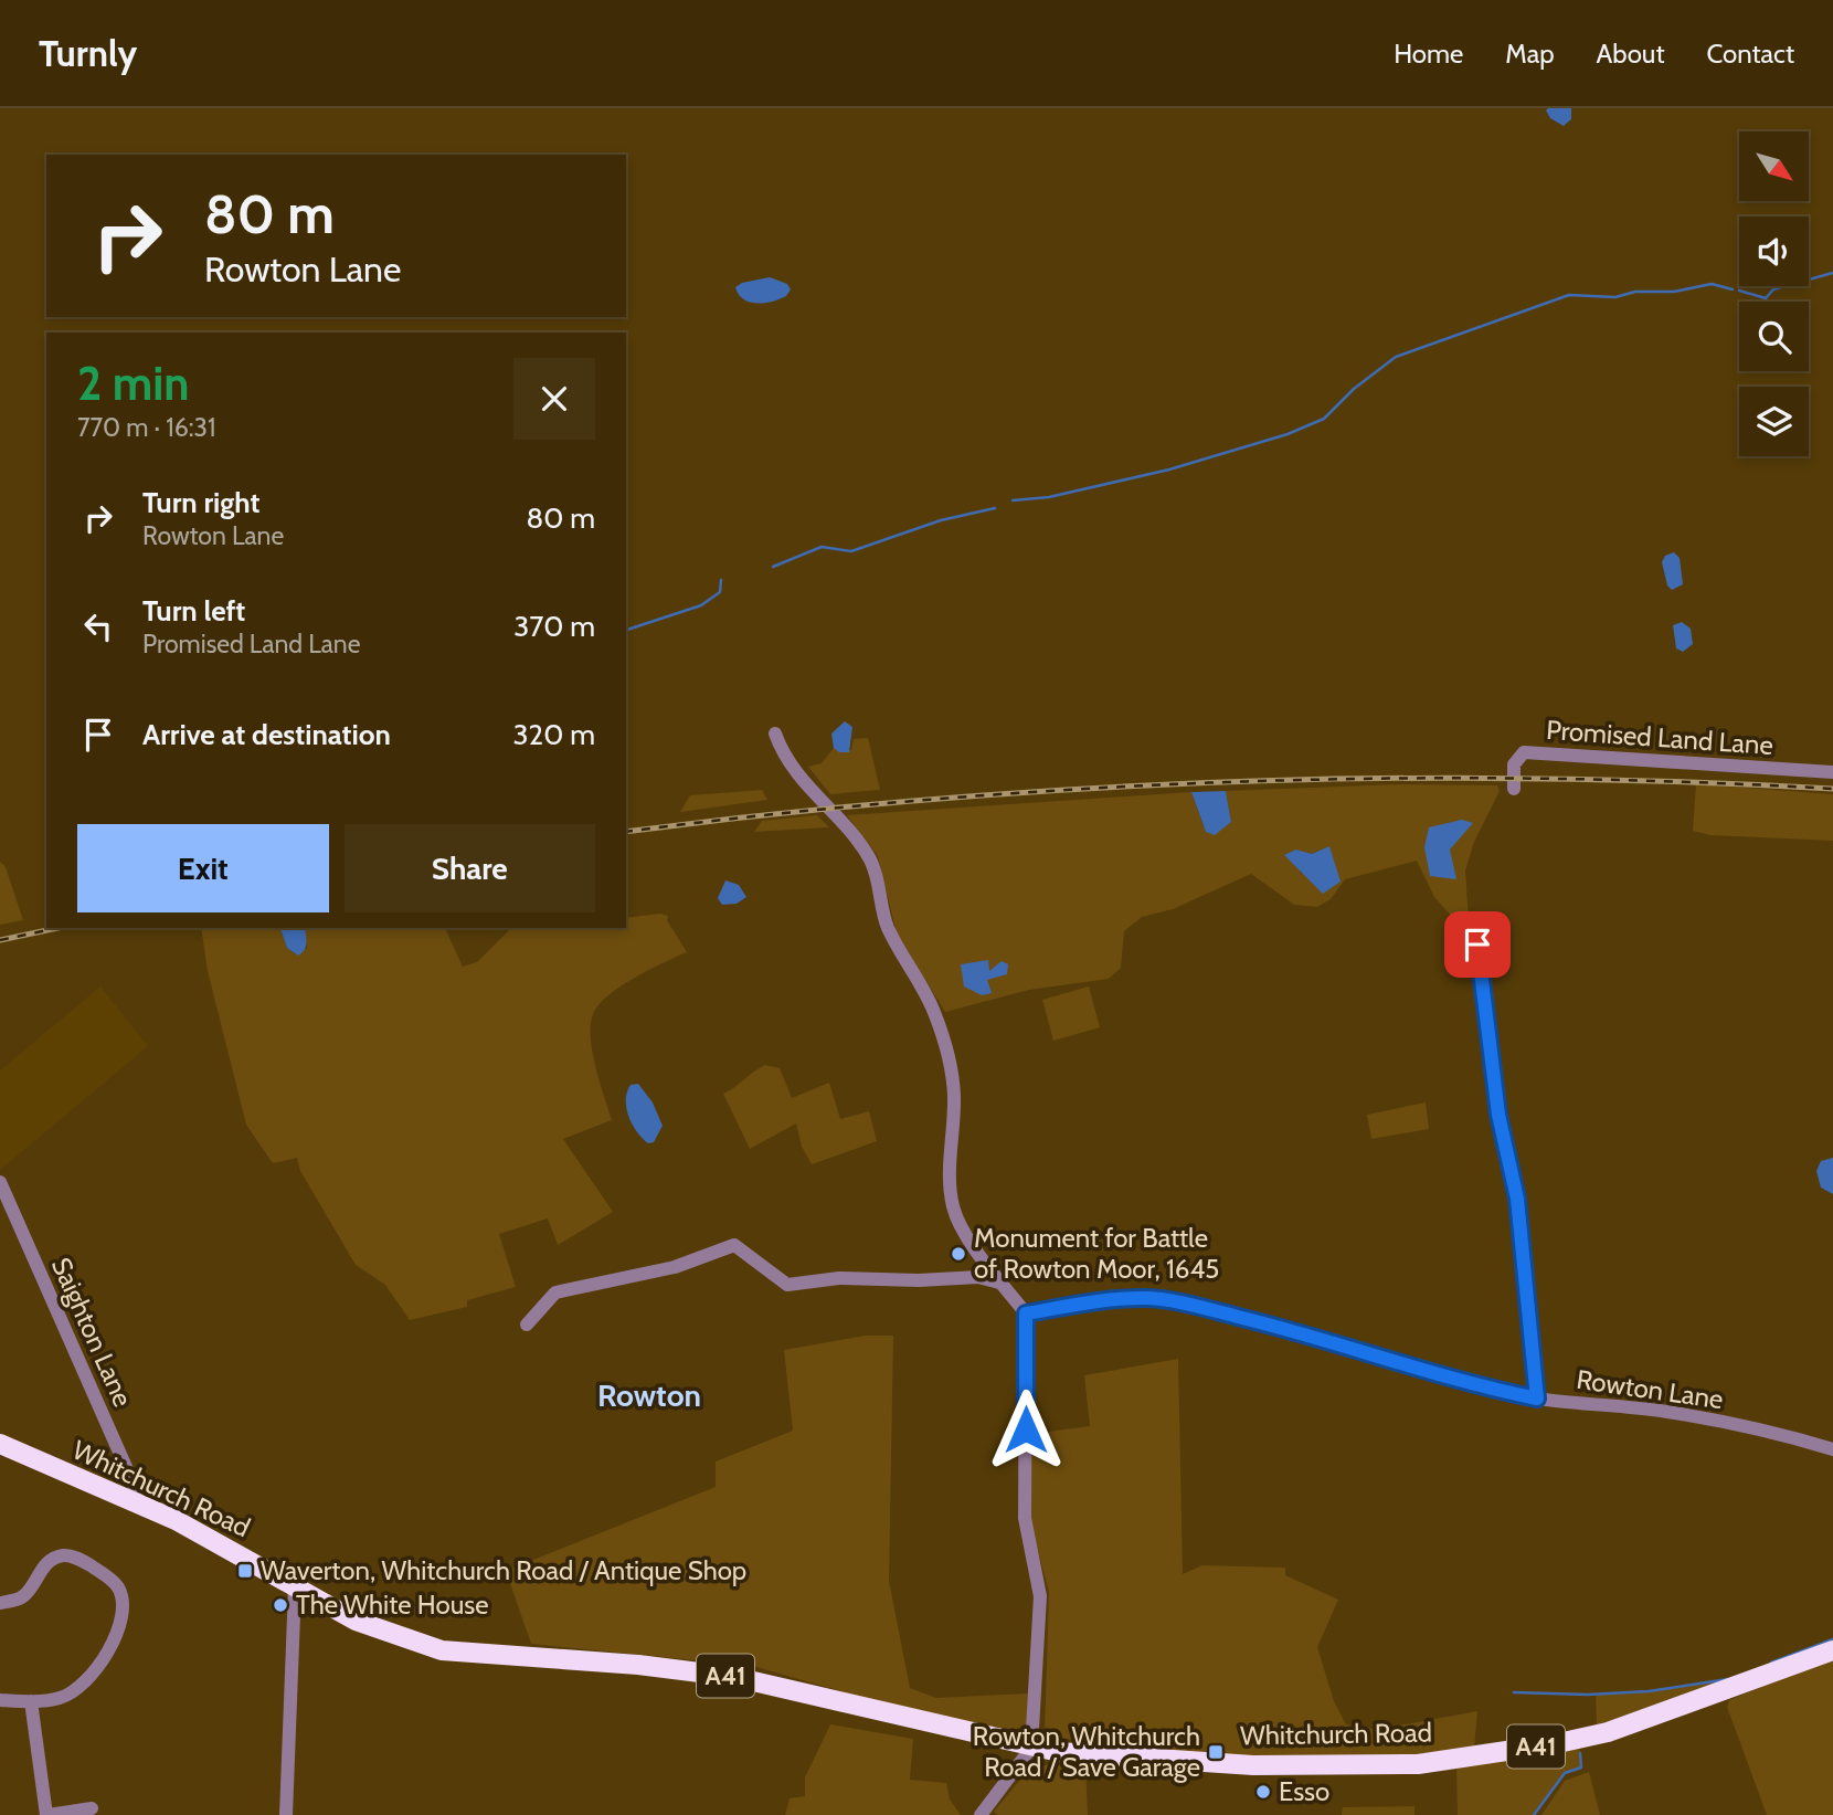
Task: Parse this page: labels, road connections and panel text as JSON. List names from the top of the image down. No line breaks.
{"streets":{"highway":["Whitchurch Road","A41"],"street":["Promised Land Lane","Saighton Lane","Rowton Lane"]},"crossings":[["Saighton Lane","Whitchurch Road"]],"districts":["Rowton"],"places":{"other":["Monument for Battle of Rowton Moor, 1645","The White House","Esso"],"transit":["Waverton, Whitchurch Road / Antique Shop","Rowton, Whitchurch Road / Save Garage"]},"north":"bottom right","page":{"header":"Turnly","nav":["Home","Map","About","Contact"],"turn":["80 m","Rowton Lane"],"heading":["2 min","770 m · 16:31"],"list":[{"name":"Turn right","note":"Rowton Lane","value":"80 m"},{"name":"Turn left","note":"Promised Land Lane","value":"370 m"},{"name":"Arrive at destination","value":"320 m"}],"buttons":["Exit","Share"]}}
